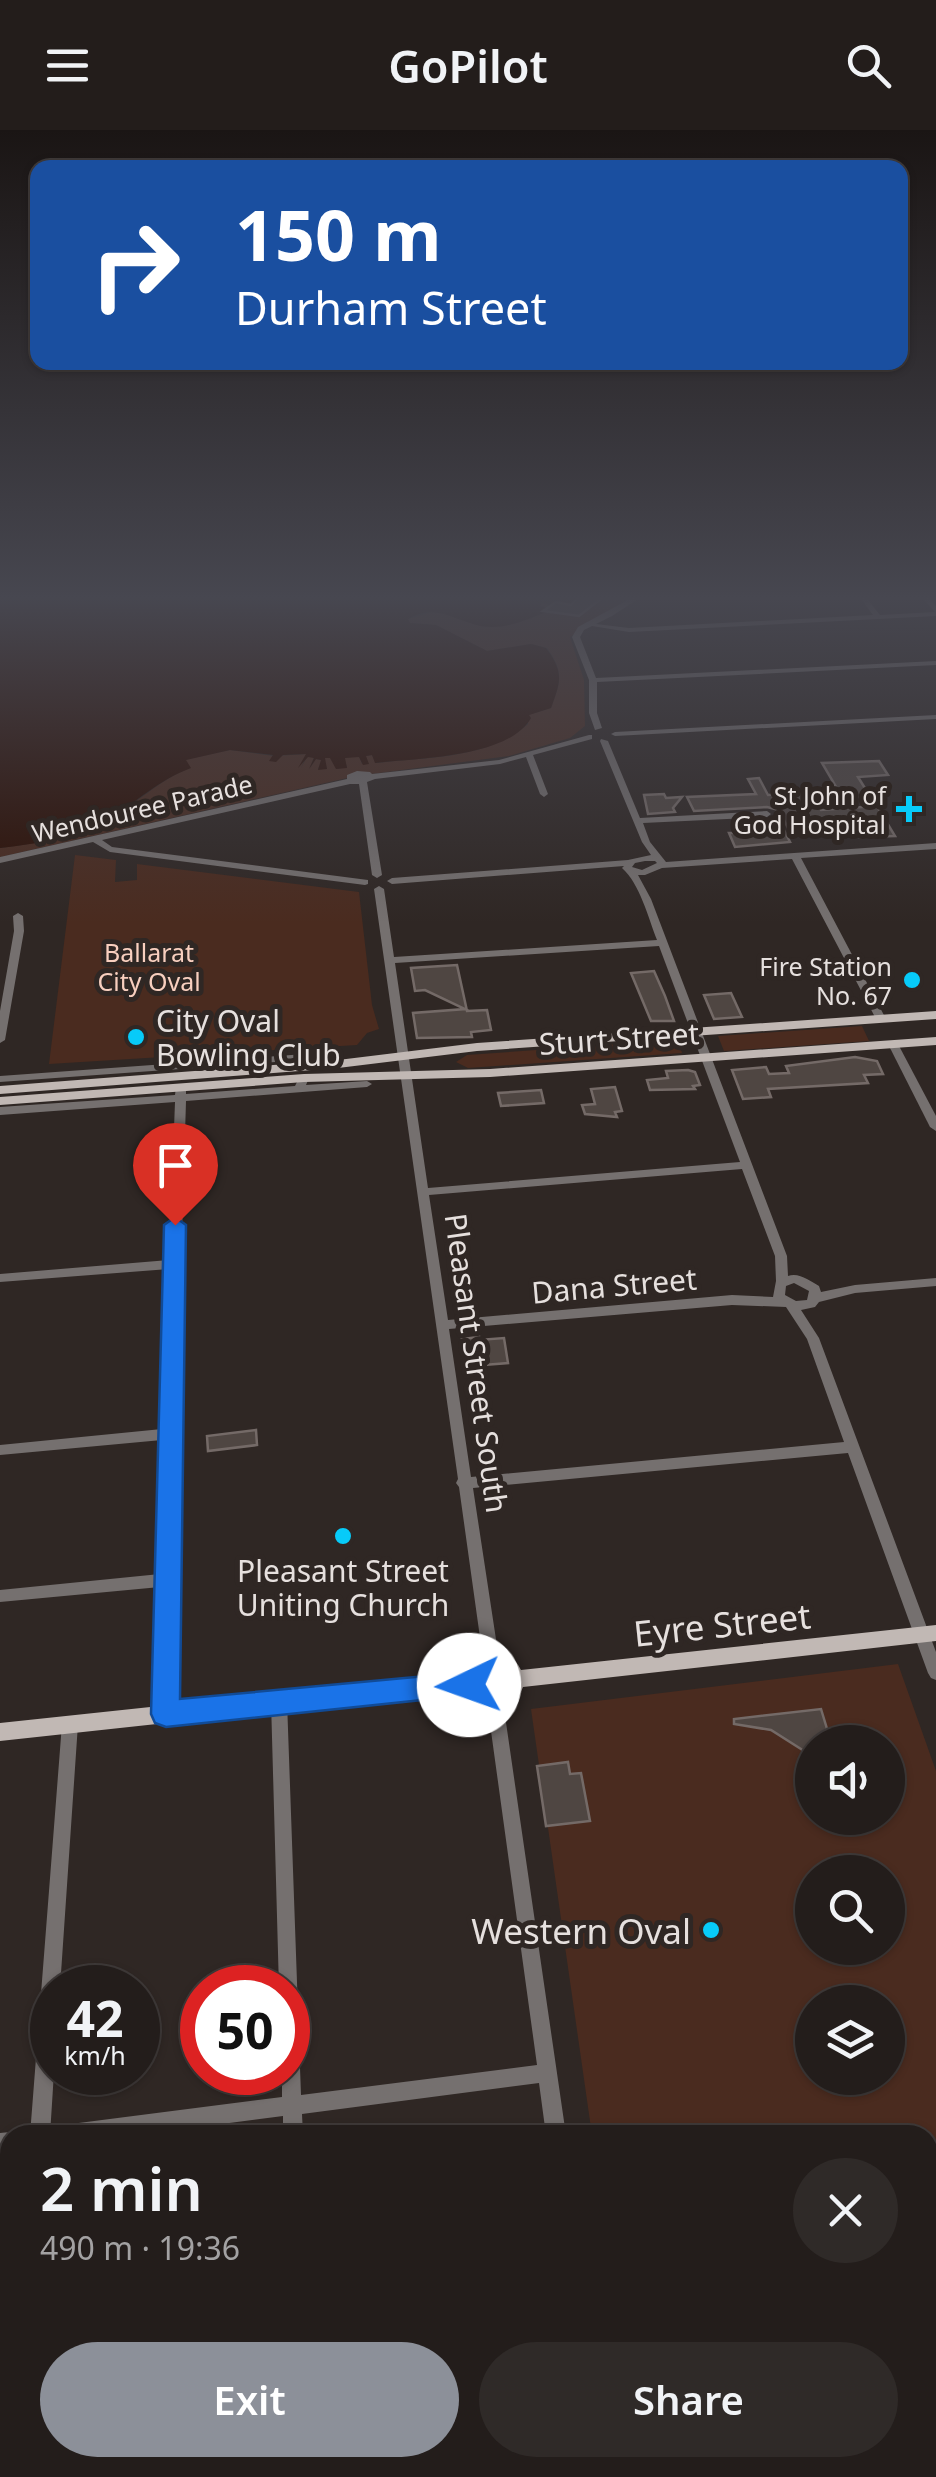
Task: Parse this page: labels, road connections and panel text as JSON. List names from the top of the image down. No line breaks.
{"streets":{"main road":["Sturt Street","Eyre Street"],"street":["Wendouree Parade","Dana Street","Pleasant Street South"]},"crossings":[["Sturt Street","Pleasant Street South"],["Dana Street","Pleasant Street South"],["Pleasant Street South","Eyre Street"]],"parks":["Ballarat City Oval"],"places":{"health":["St John of God Hospital"],"other":["Fire Station No. 67","City Oval Bowling Club","Pleasant Street Uniting Church","Western Oval"]},"page":{"header":"GoPilot","turn":["150 m","Durham Street"],"speed":"42 km/h","limit":"50","heading":["2 min","490 m · 19:36"],"buttons":["Exit","Share"]}}
